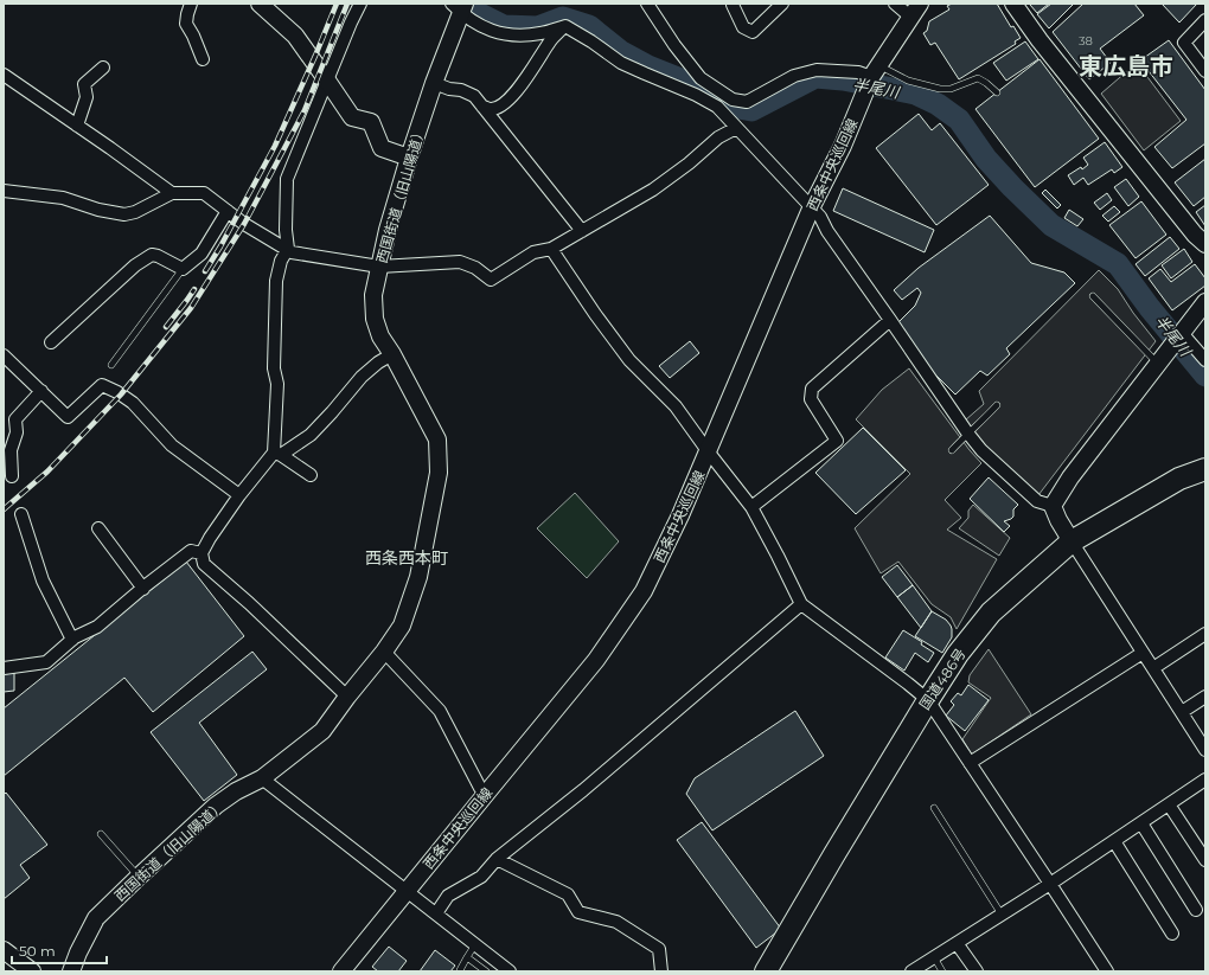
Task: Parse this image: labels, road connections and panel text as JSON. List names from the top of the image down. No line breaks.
{"streets":{"highway":["国道486号"],"street":["西条中央巡回線","西国街道（旧山陽道）"]},"districts":["東広島市","西条西本町"],"water":["半尾川"],"house_numbers":["38"],"scale_bar":"50 m"}
